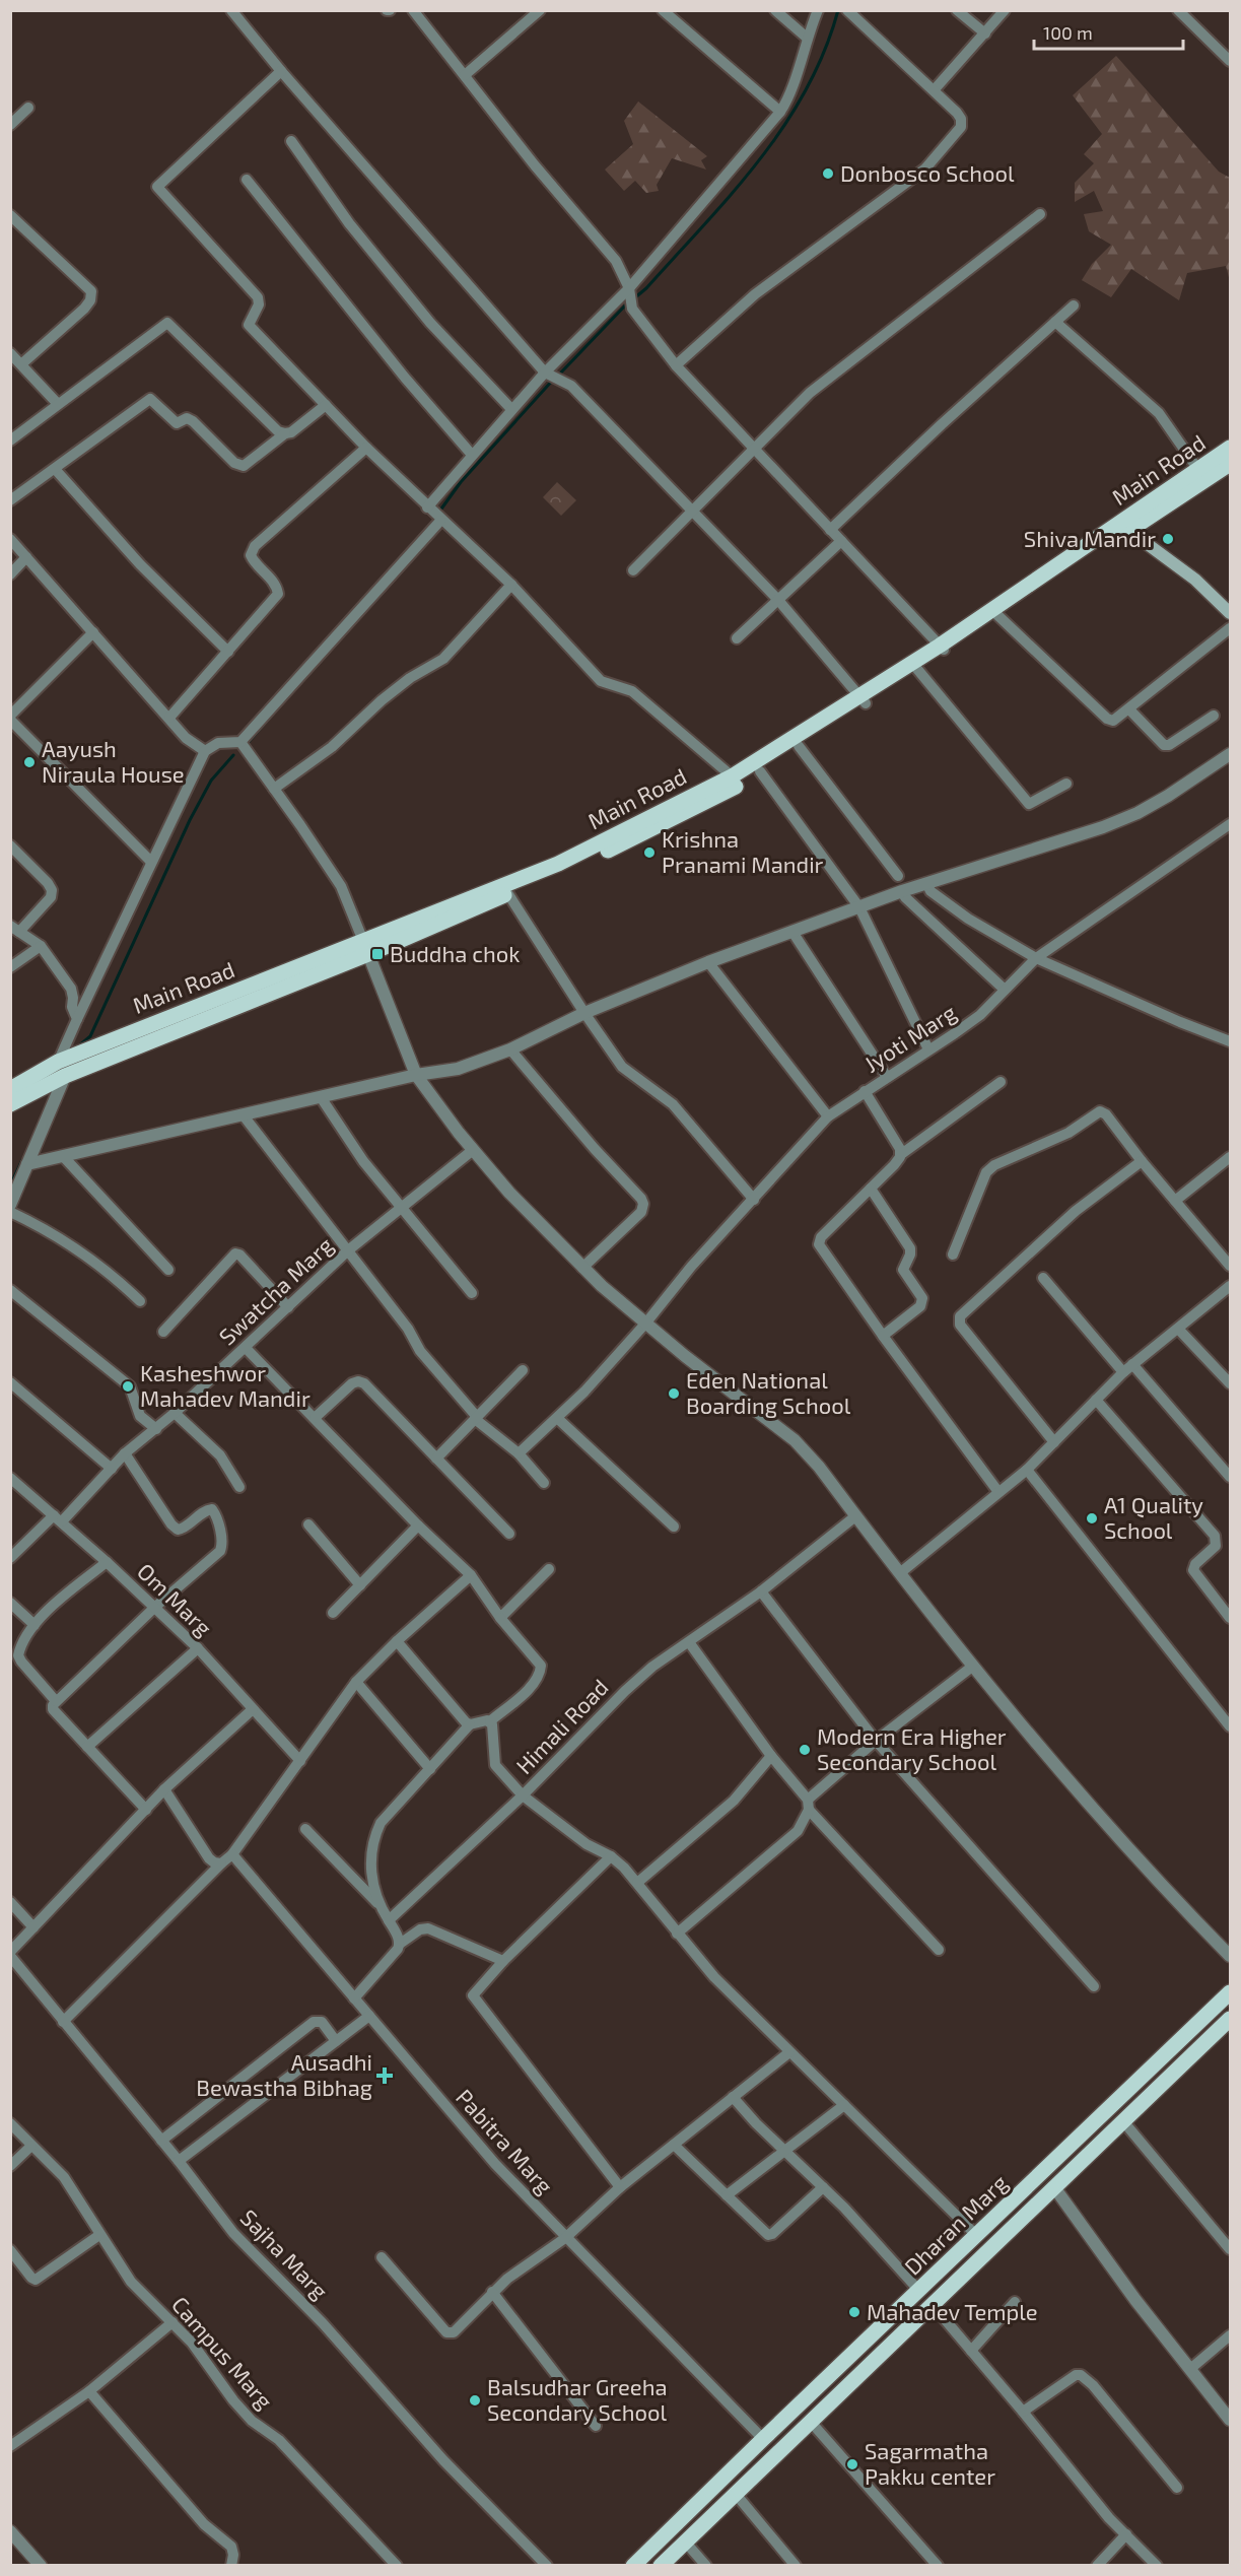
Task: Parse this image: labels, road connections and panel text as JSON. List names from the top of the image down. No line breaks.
{"streets":{"main road":["Main Road","Dharan Marg"],"street":["Jyoti Marg","Swatcha Marg","Om Marg","Himali Road","Pabitra Marg","Sajha Marg","Campus Marg"]},"crossings":[["Swatcha Marg","Om Marg"],["Pabitra Marg","Dharan Marg"]],"places":{"other":["Donbosco School","Shiva Mandir","Aayush Niraula House","Krishna Pranami Mandir","Kasheshwor Mahadev Mandir","Eden National Boarding School","A1 Quality School","Modern Era Higher Secondary School","Mahadev Temple","Balsudhar Greeha Secondary School","Sagarmatha Pakku center"],"transit":["Buddha chok"],"health":["Ausadhi Bewastha Bibhag"]},"scale_bar":"100 m"}
